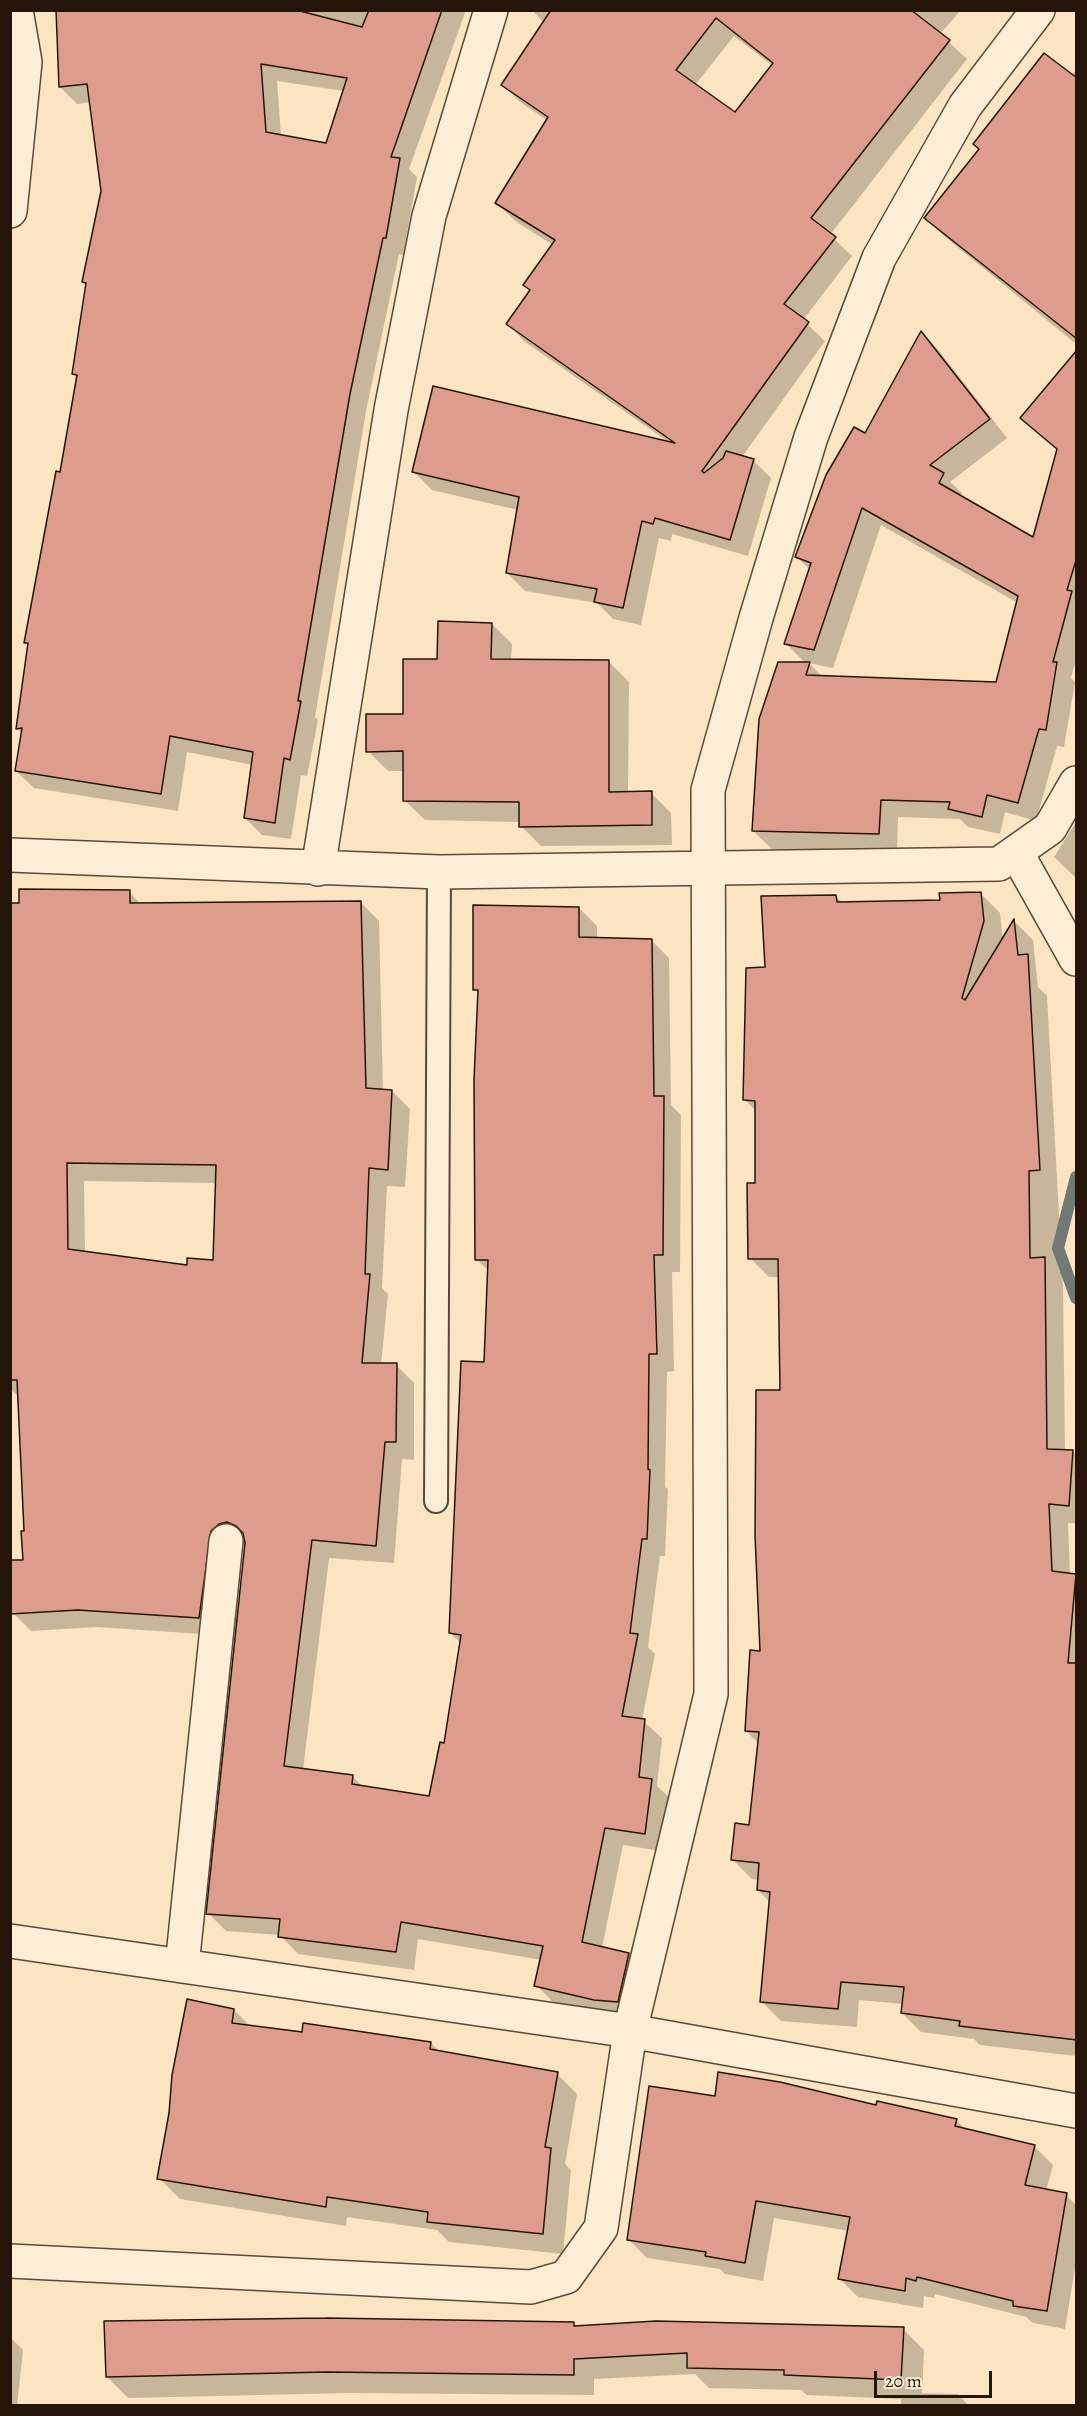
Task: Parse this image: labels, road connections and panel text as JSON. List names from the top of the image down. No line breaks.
{"scale_bar":"20 m"}
